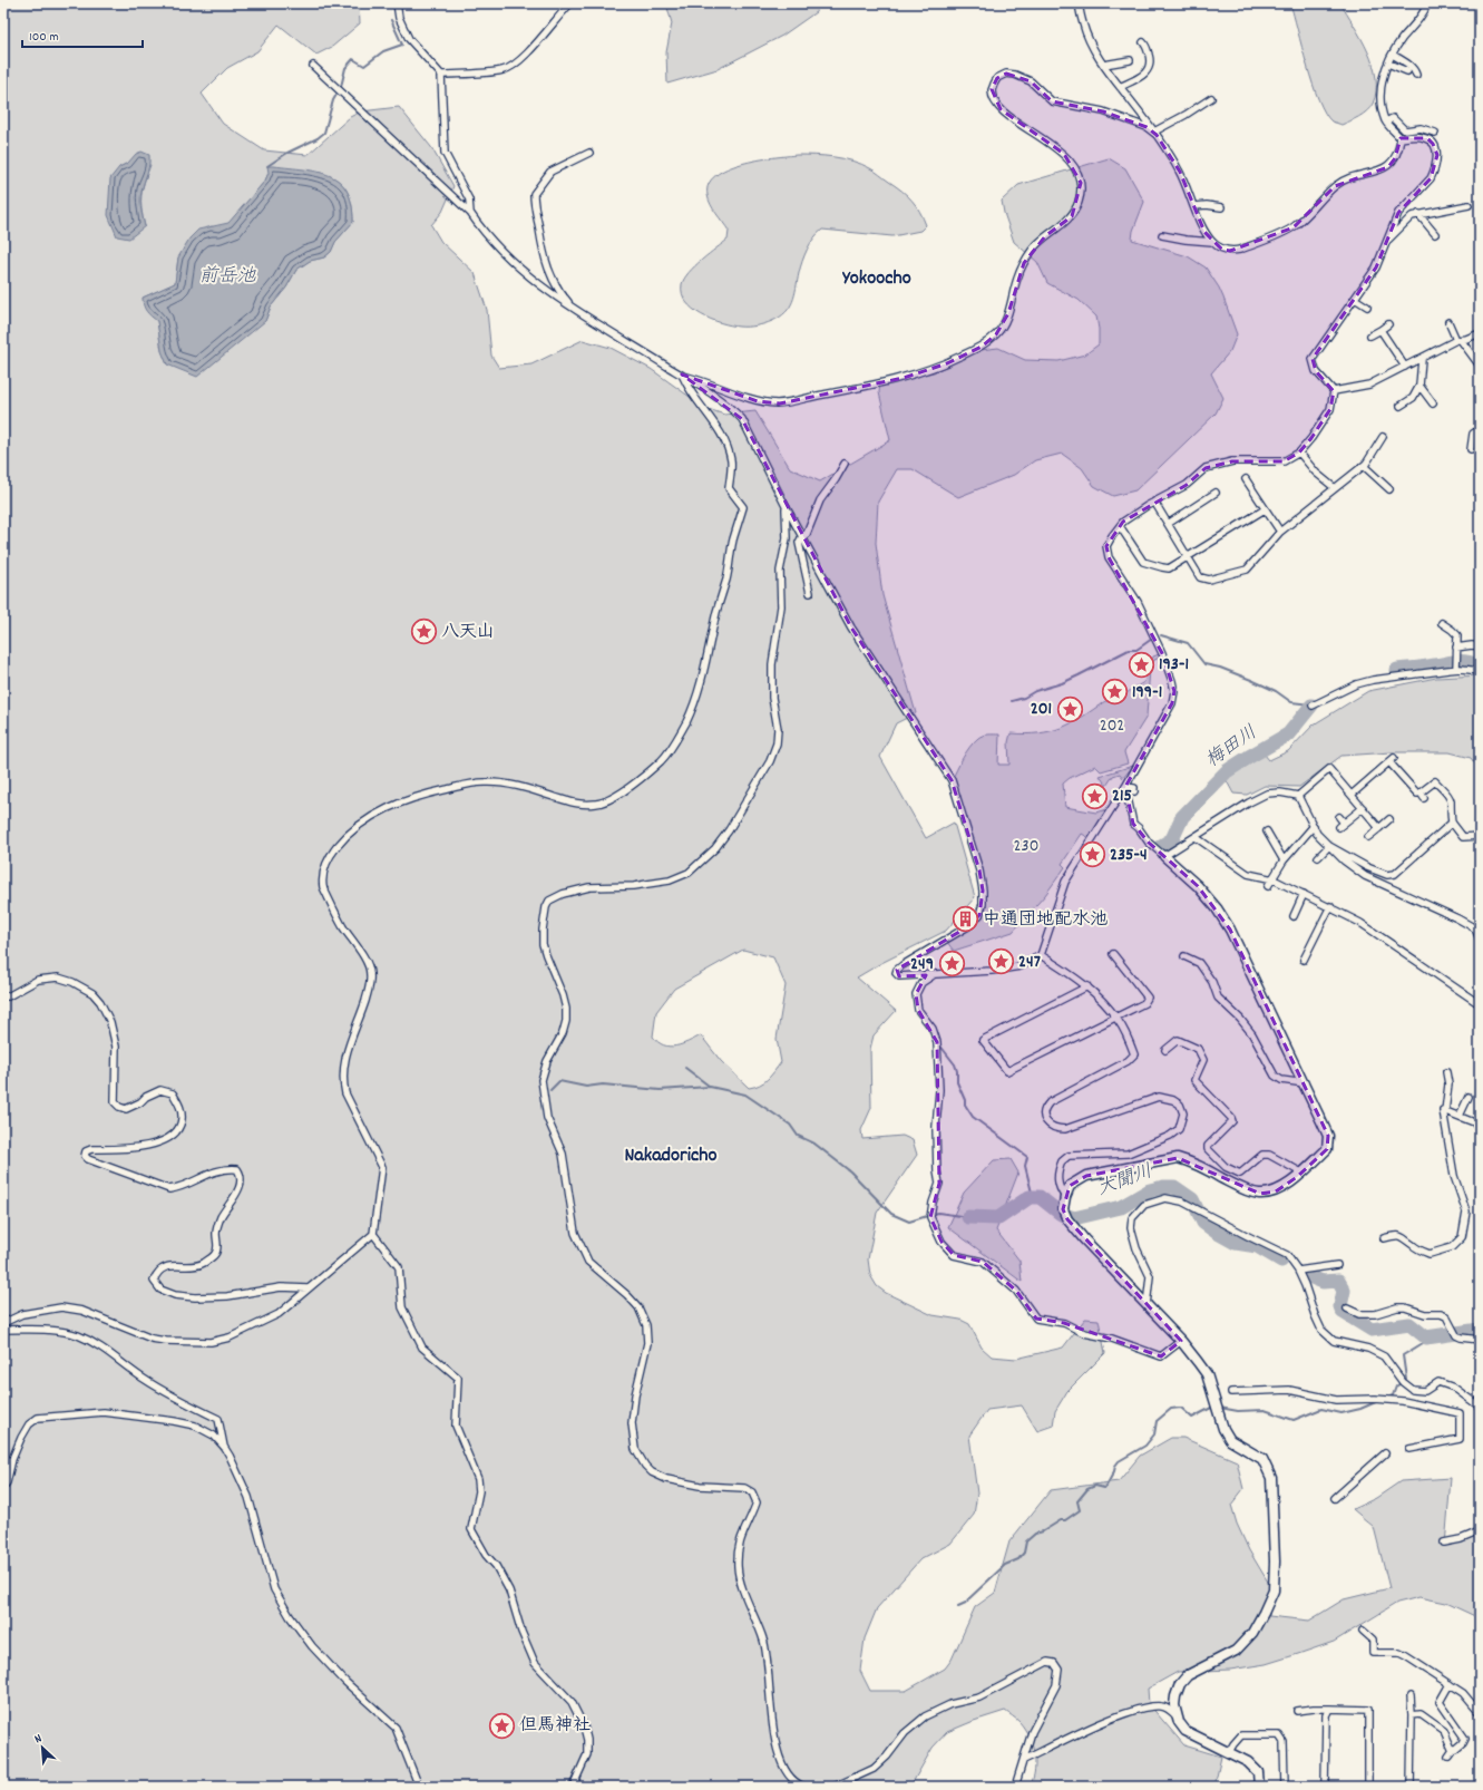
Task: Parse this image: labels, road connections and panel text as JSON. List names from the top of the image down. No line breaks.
{"districts":["Yokoocho","Nakadoricho"],"water":["前岳池","梅田川","大聞川"],"parks":["202","230"],"places":{"place":["八天山","193-1","199-1","201","215","235-4","247","249","但馬神社"],"building":["中通団地配水池"]},"scale_bar":"100 m","north":"top left"}
